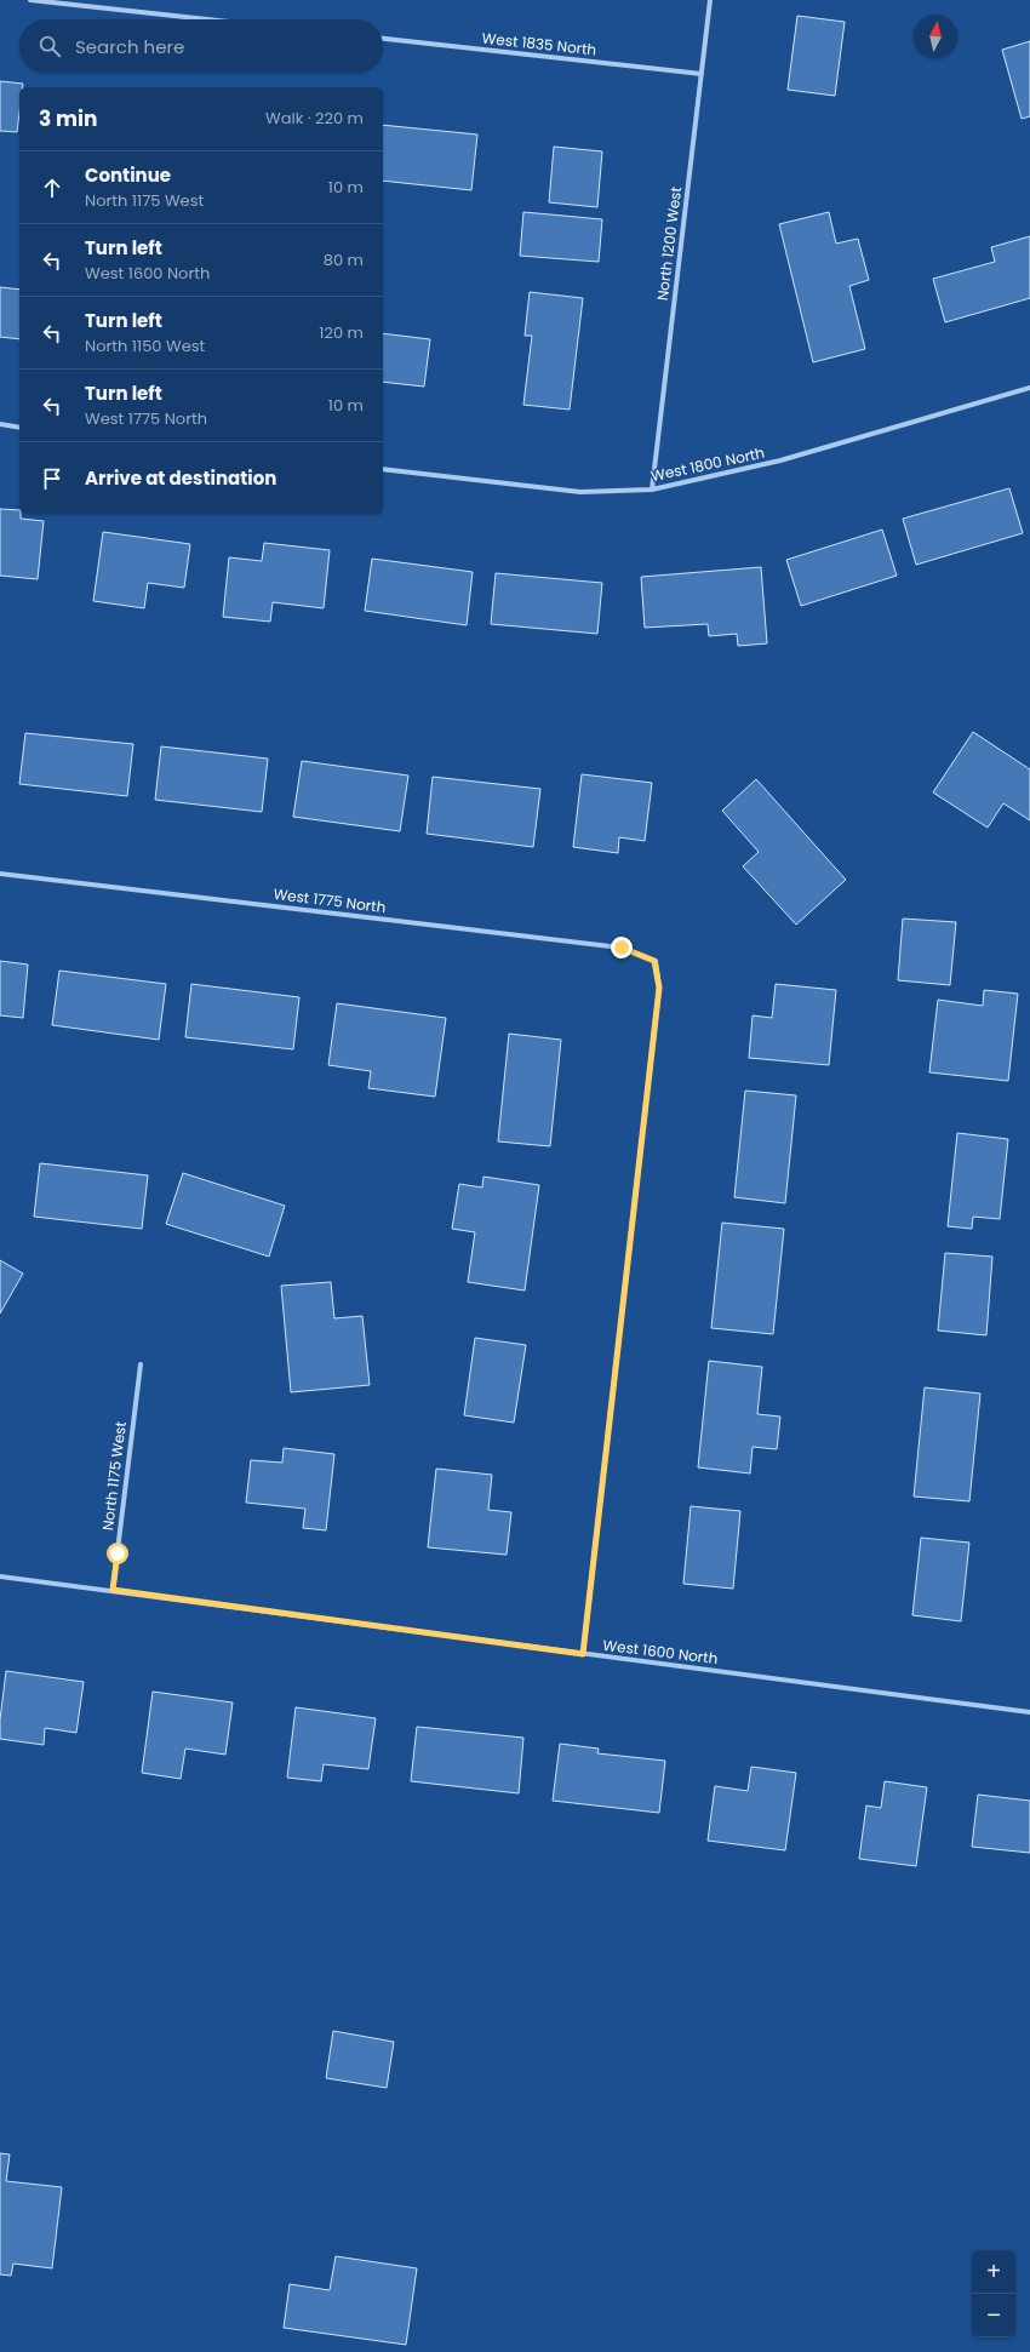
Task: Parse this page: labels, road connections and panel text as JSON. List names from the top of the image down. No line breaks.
{"streets":{"street":["West 1835 North","North 1200 West","West 1800 North","West 1775 North","North 1175 West","West 1600 North"]},"crossings":[["West 1835 North","North 1200 West"],["North 1200 West","West 1800 North"],["West 1775 North","West 1600 North"],["North 1175 West","West 1600 North"]],"north":"top","page":{"search":"Search here","heading":["3 min","Walk · 220 m"],"list":[["Continue","North 1175 West","10 m"],["Turn left","West 1600 North","80 m"],["Turn left","North 1150 West","120 m"],["Turn left","West 1775 North","10 m"],"Arrive at destination"],"map_buttons":["+","−"]}}
